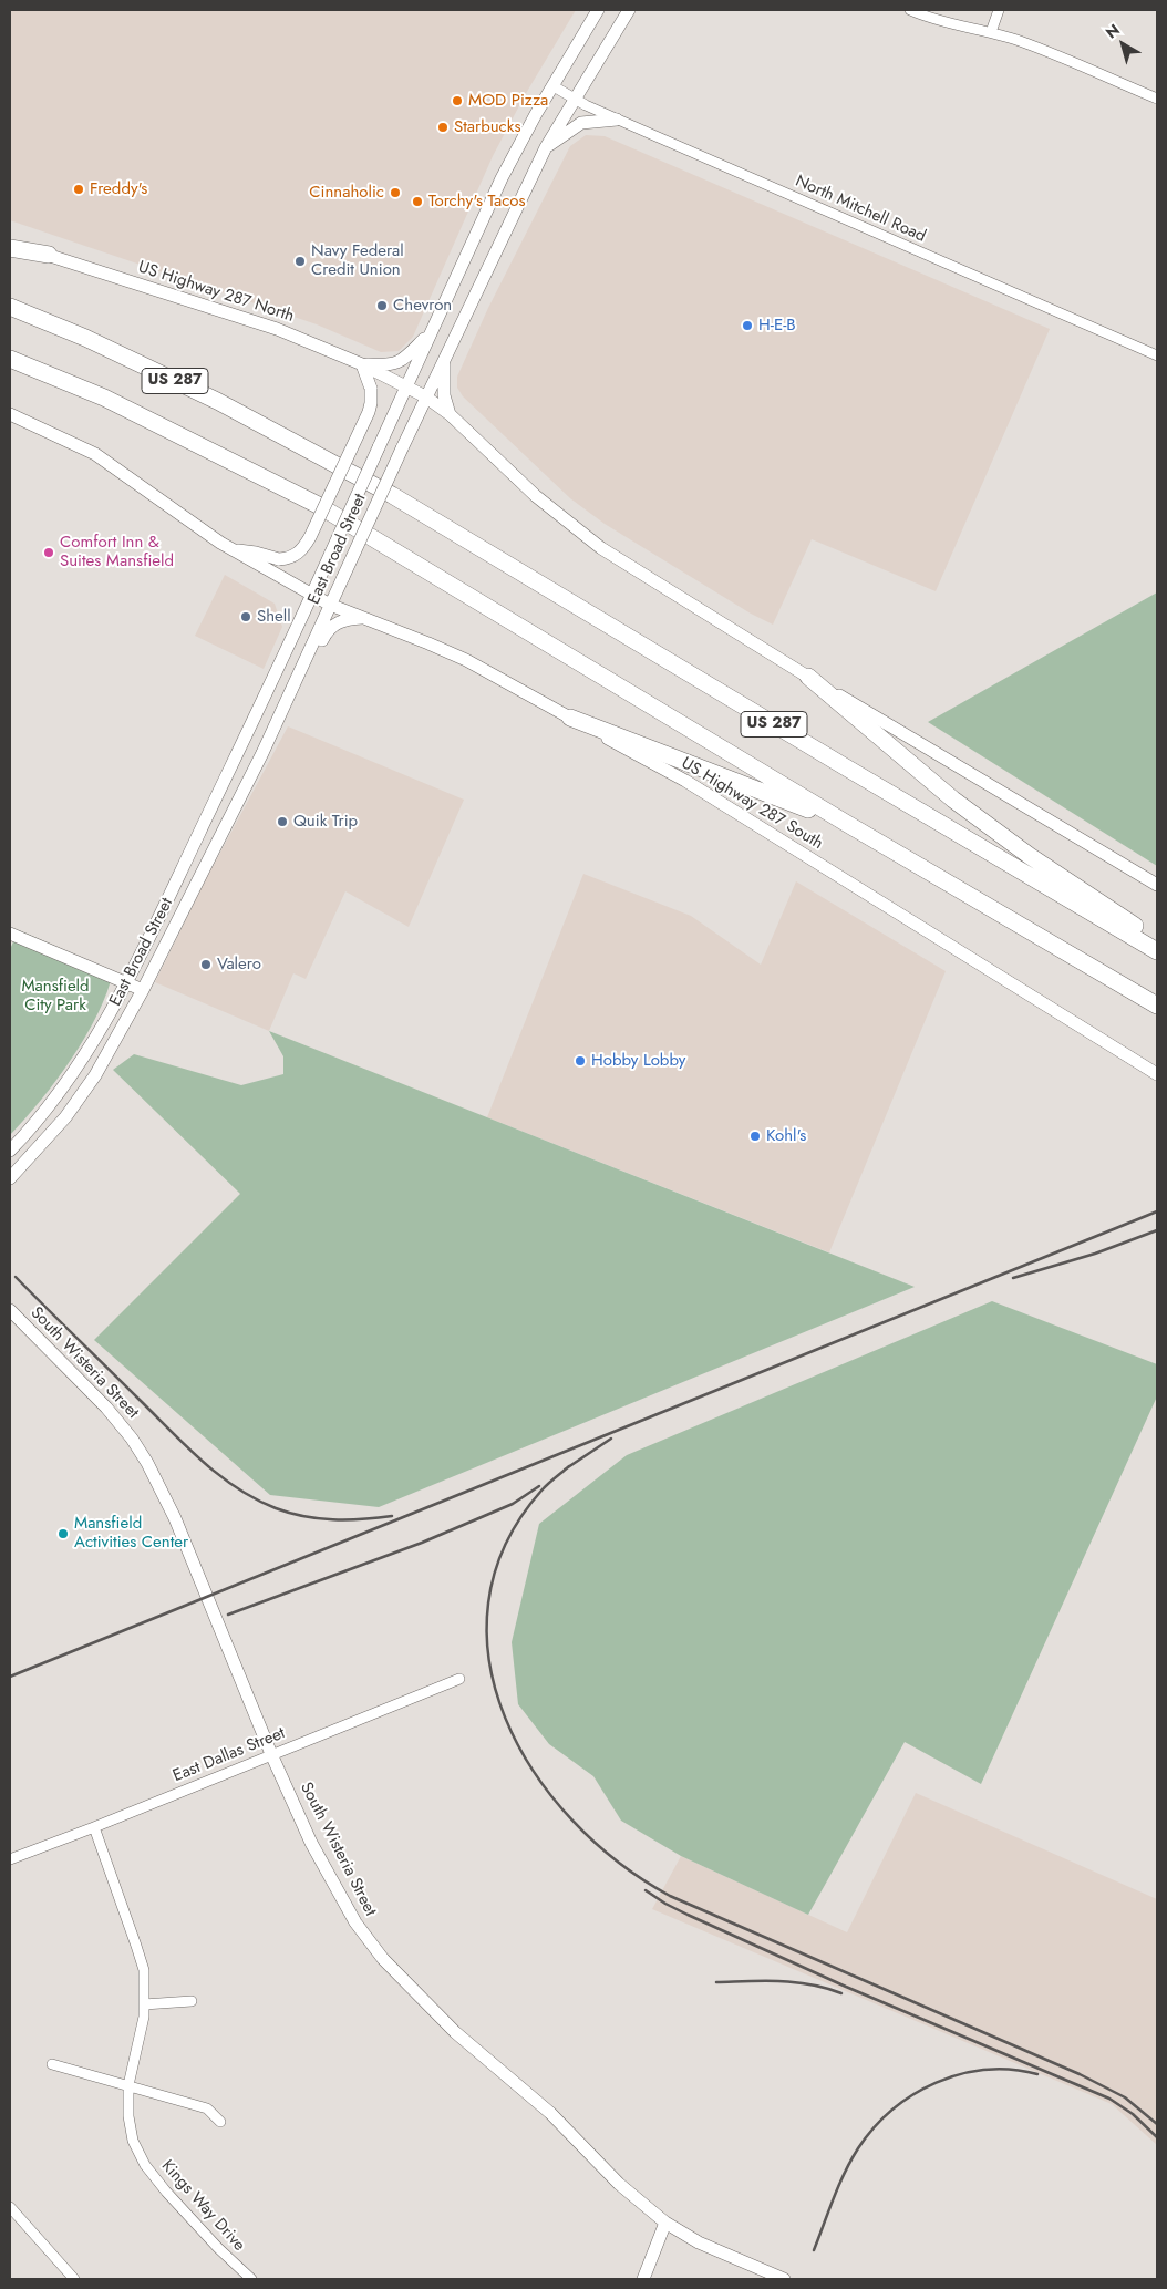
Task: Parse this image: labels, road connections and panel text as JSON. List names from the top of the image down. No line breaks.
{"streets":{"highway":["US 287"],"main road":["US Highway 287 North","East Broad Street","US Highway 287 South","South Wisteria Street"],"street":["North Mitchell Road","East Dallas Street","Kings Way Drive"]},"crossings":[["North Mitchell Road","East Broad Street"],["US Highway 287 North","East Broad Street"],["East Broad Street","US Highway 287 South"],["South Wisteria Street","East Dallas Street"],["East Dallas Street","Kings Way Drive"]],"parks":["Mansfield City Park"],"places":["MOD Pizza","Starbucks","Freddy's","Cinnaholic","Torchy's Tacos","Navy Federal Credit Union","Chevron","H-E-B","Comfort Inn & Suites Mansfield","Shell","Quik Trip","Valero","Hobby Lobby","Kohl's","Mansfield Activities Center"],"north":"top left"}
